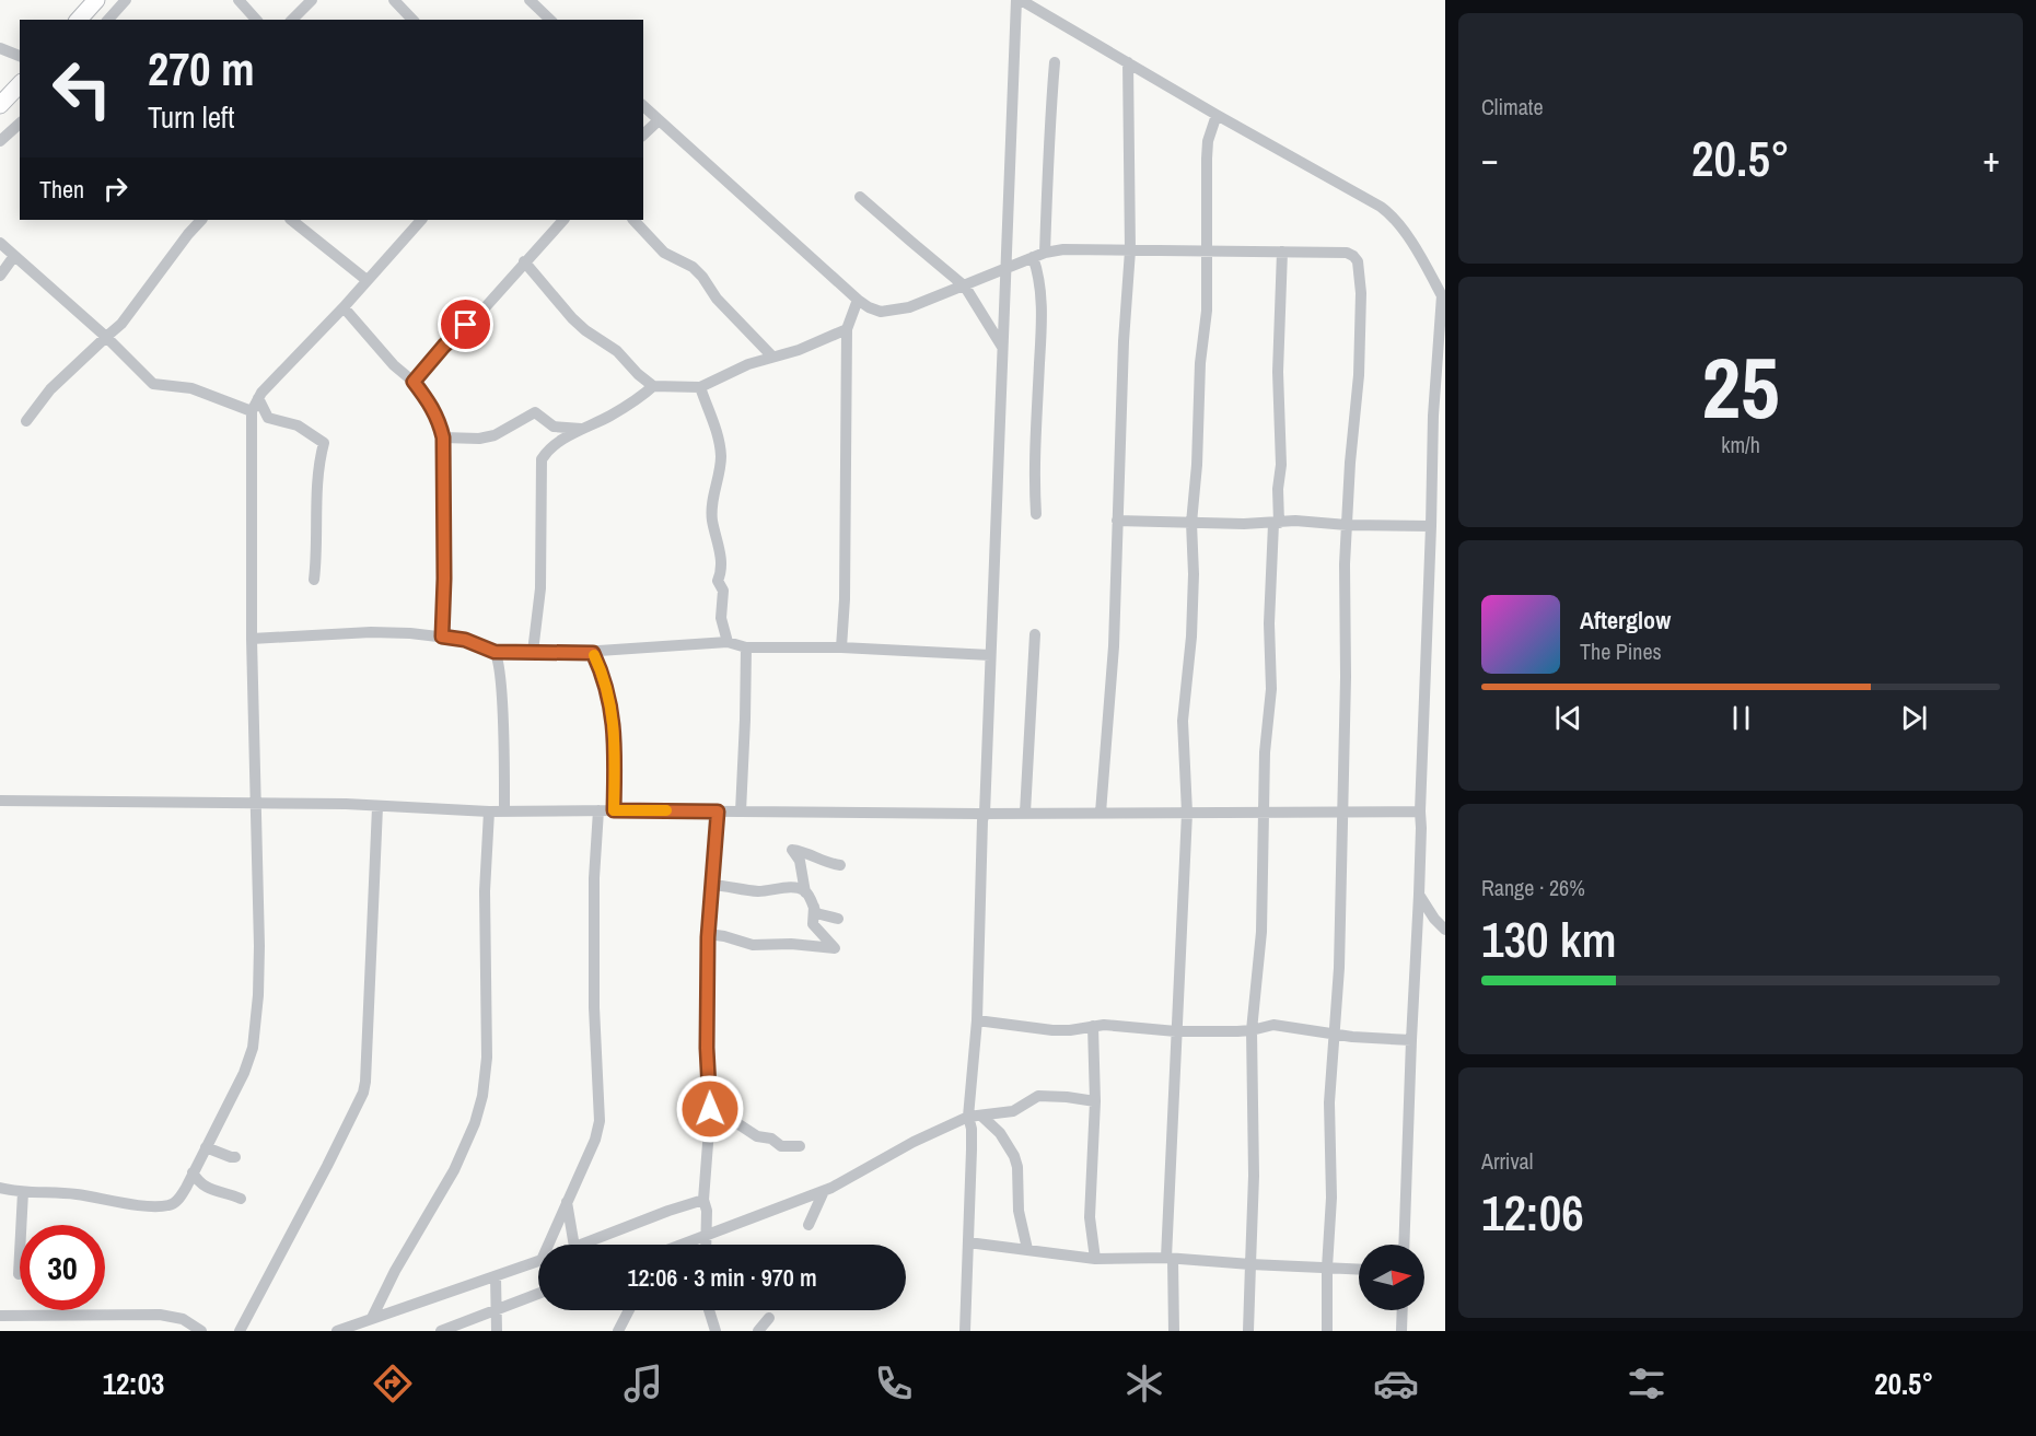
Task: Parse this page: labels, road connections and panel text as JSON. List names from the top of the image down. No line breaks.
{"north":"right","page":{"tile":["Climate",["25","km/h"],["Range · 26%","130 km"],["Arrival","12:06"]],"turn":["270 m","Turn left"],"heat":["−","20.5°","+"],"then":"Then","song":["Afterglow","The Pines"],"limit":"30","trip":"12:06 · 3 min · 970 m","tabs":["12:03","20.5°"]}}
